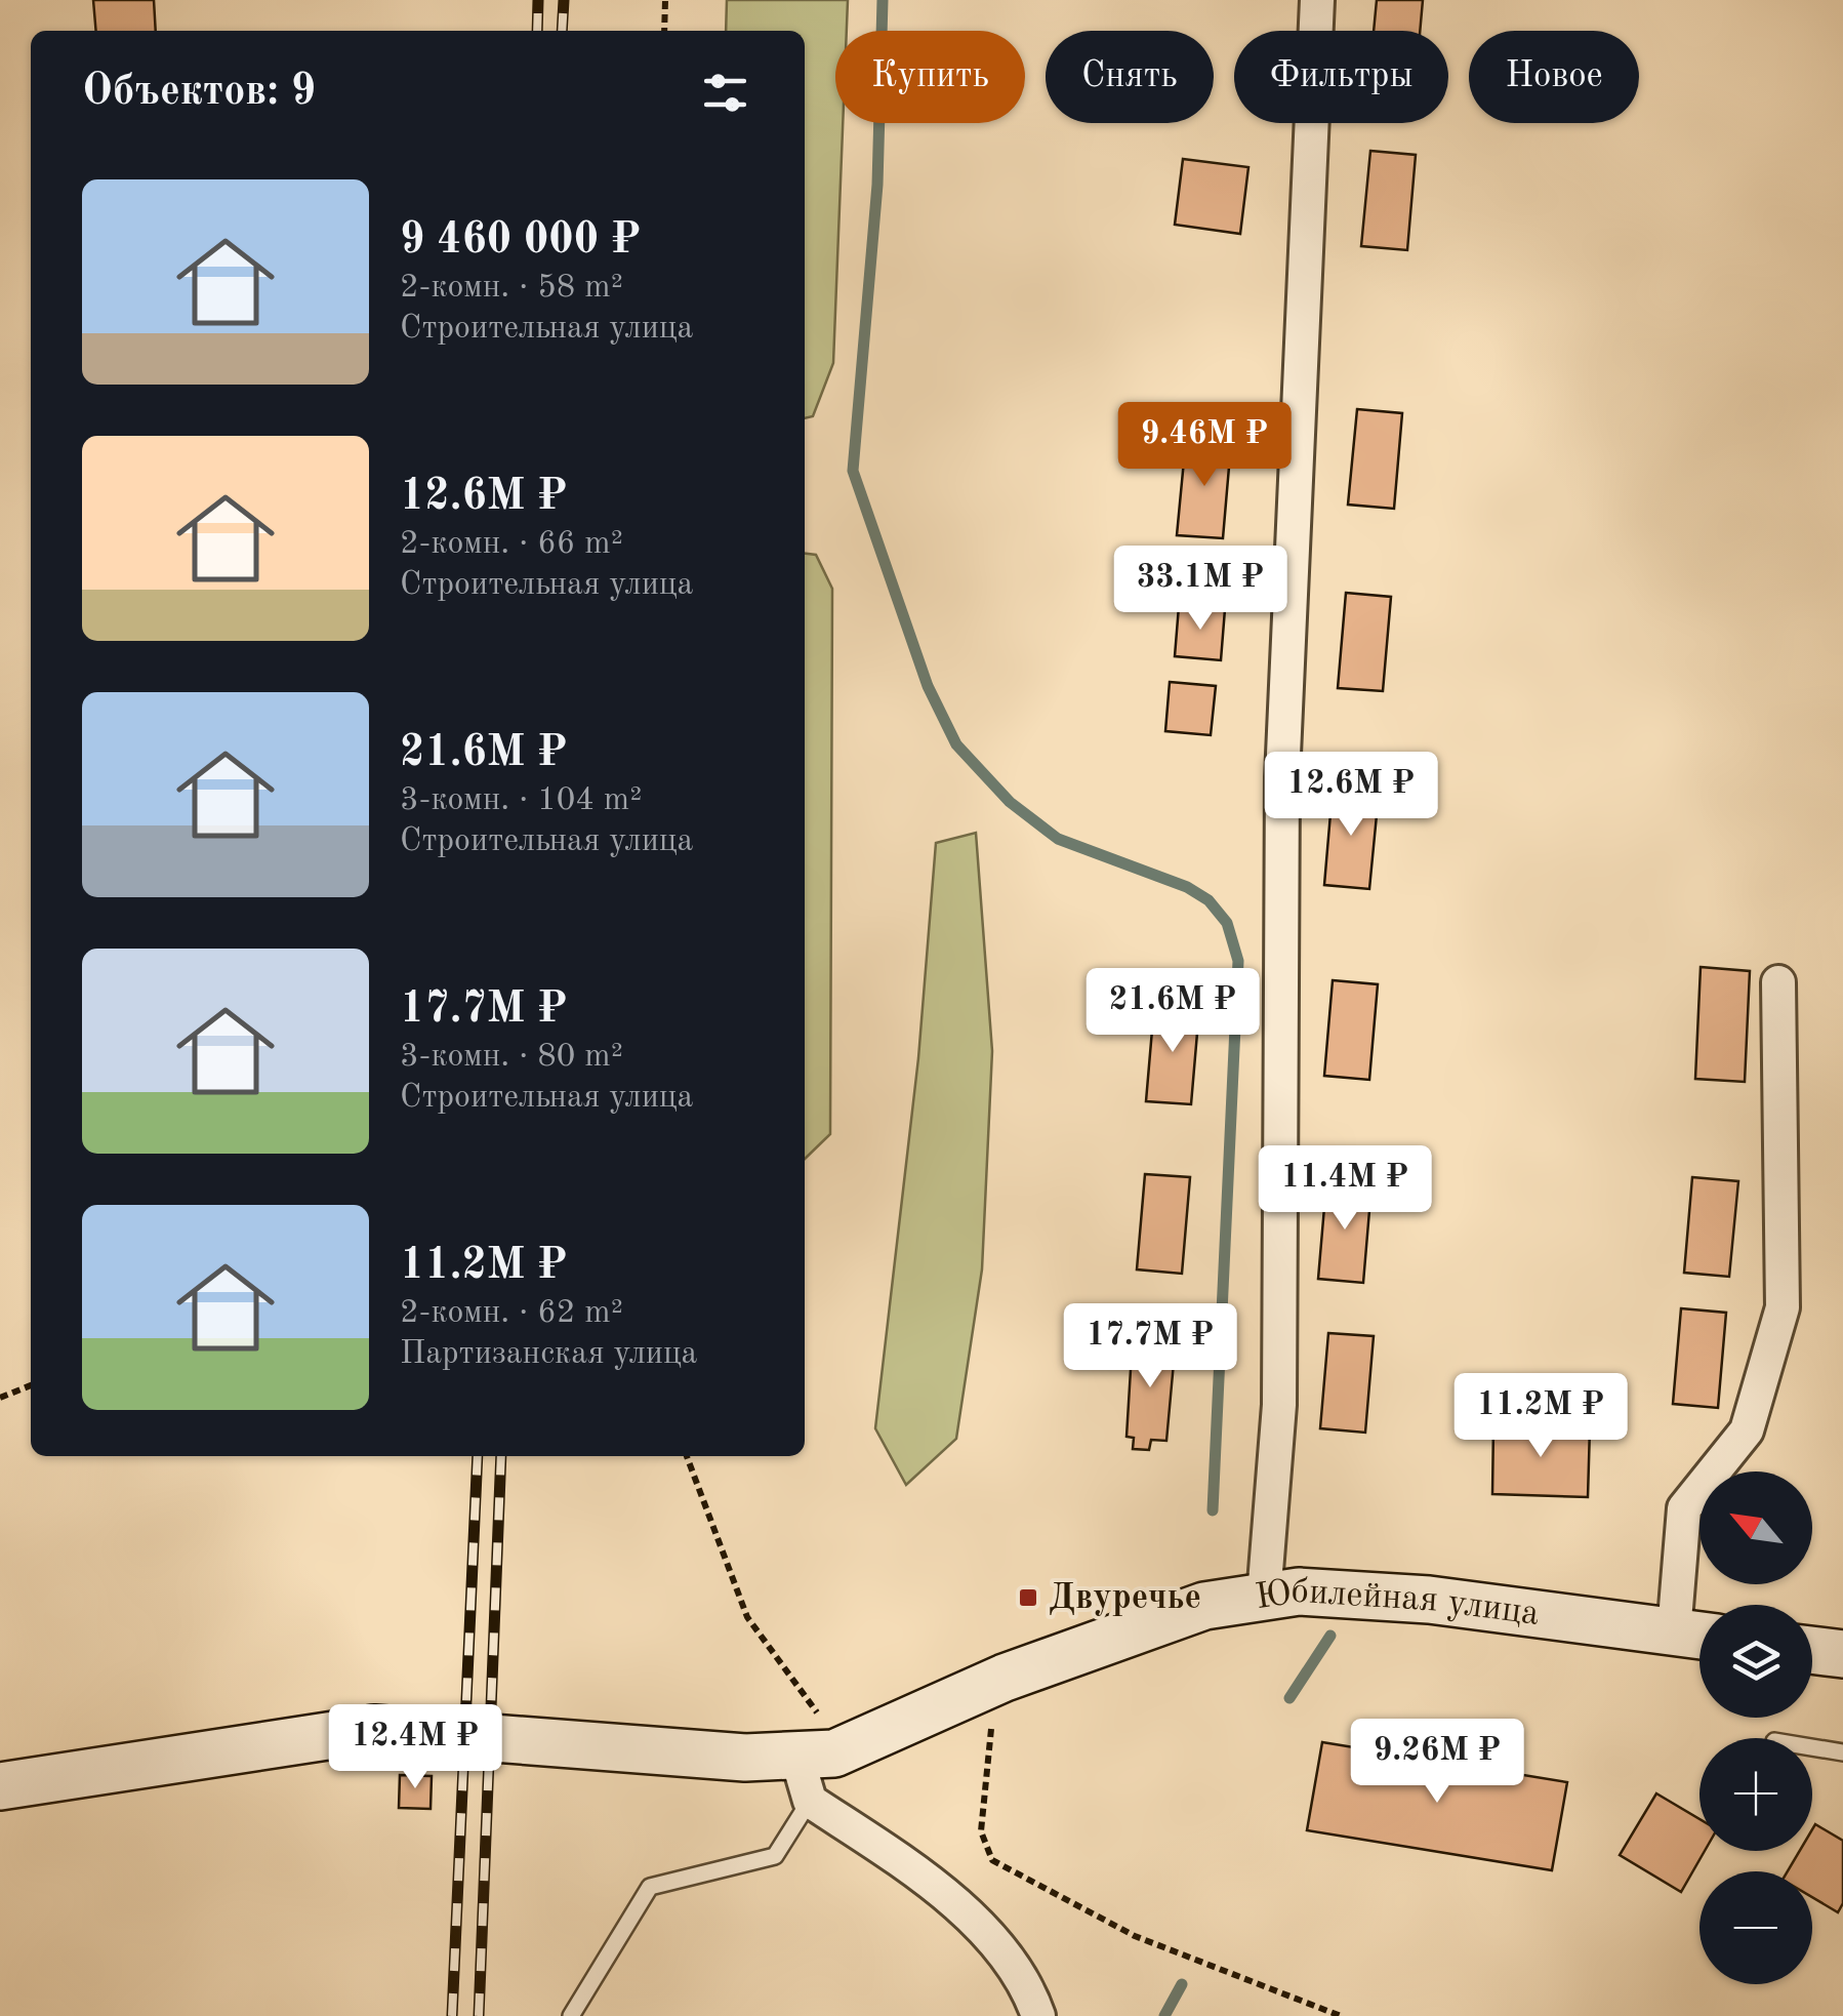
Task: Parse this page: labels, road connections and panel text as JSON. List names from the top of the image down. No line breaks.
{"streets":{"main road":["Юбилейная улица"]},"places":{"transit":["Двуречье"]},"north":"top left","page":{"chip":["Купить","Снять","Фильтры","Новое"],"heading":"Объектов: 9","list":[{"name":"9 460 000 ₽","note":"2-комн. · 58 m² · Строительная улица"},{"name":"12.6M ₽","note":"2-комн. · 66 m² · Строительная улица"},{"name":"21.6M ₽","note":"3-комн. · 104 m² · Строительная улица"},{"name":"17.7M ₽","note":"3-комн. · 80 m² · Строительная улица"},{"name":"11.2M ₽","note":"2-комн. · 62 m² · Партизанская улица"}],"price":["9.46M ₽","33.1M ₽","12.6M ₽","21.6M ₽","11.4M ₽","17.7M ₽","11.2M ₽","12.4M ₽","9.26M ₽"],"map_buttons":["+","−"]}}
